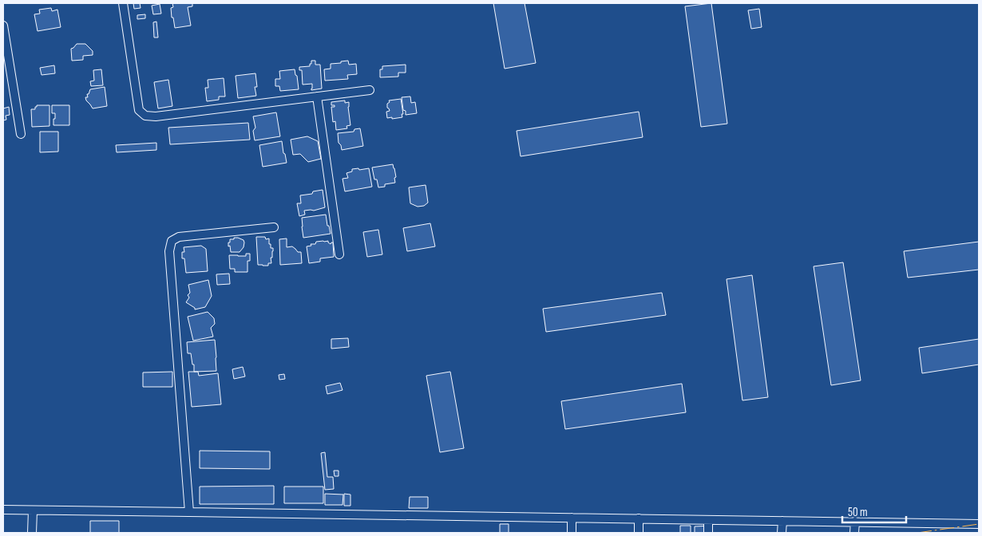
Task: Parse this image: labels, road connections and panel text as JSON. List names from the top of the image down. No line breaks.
{"scale_bar":"50 m"}
